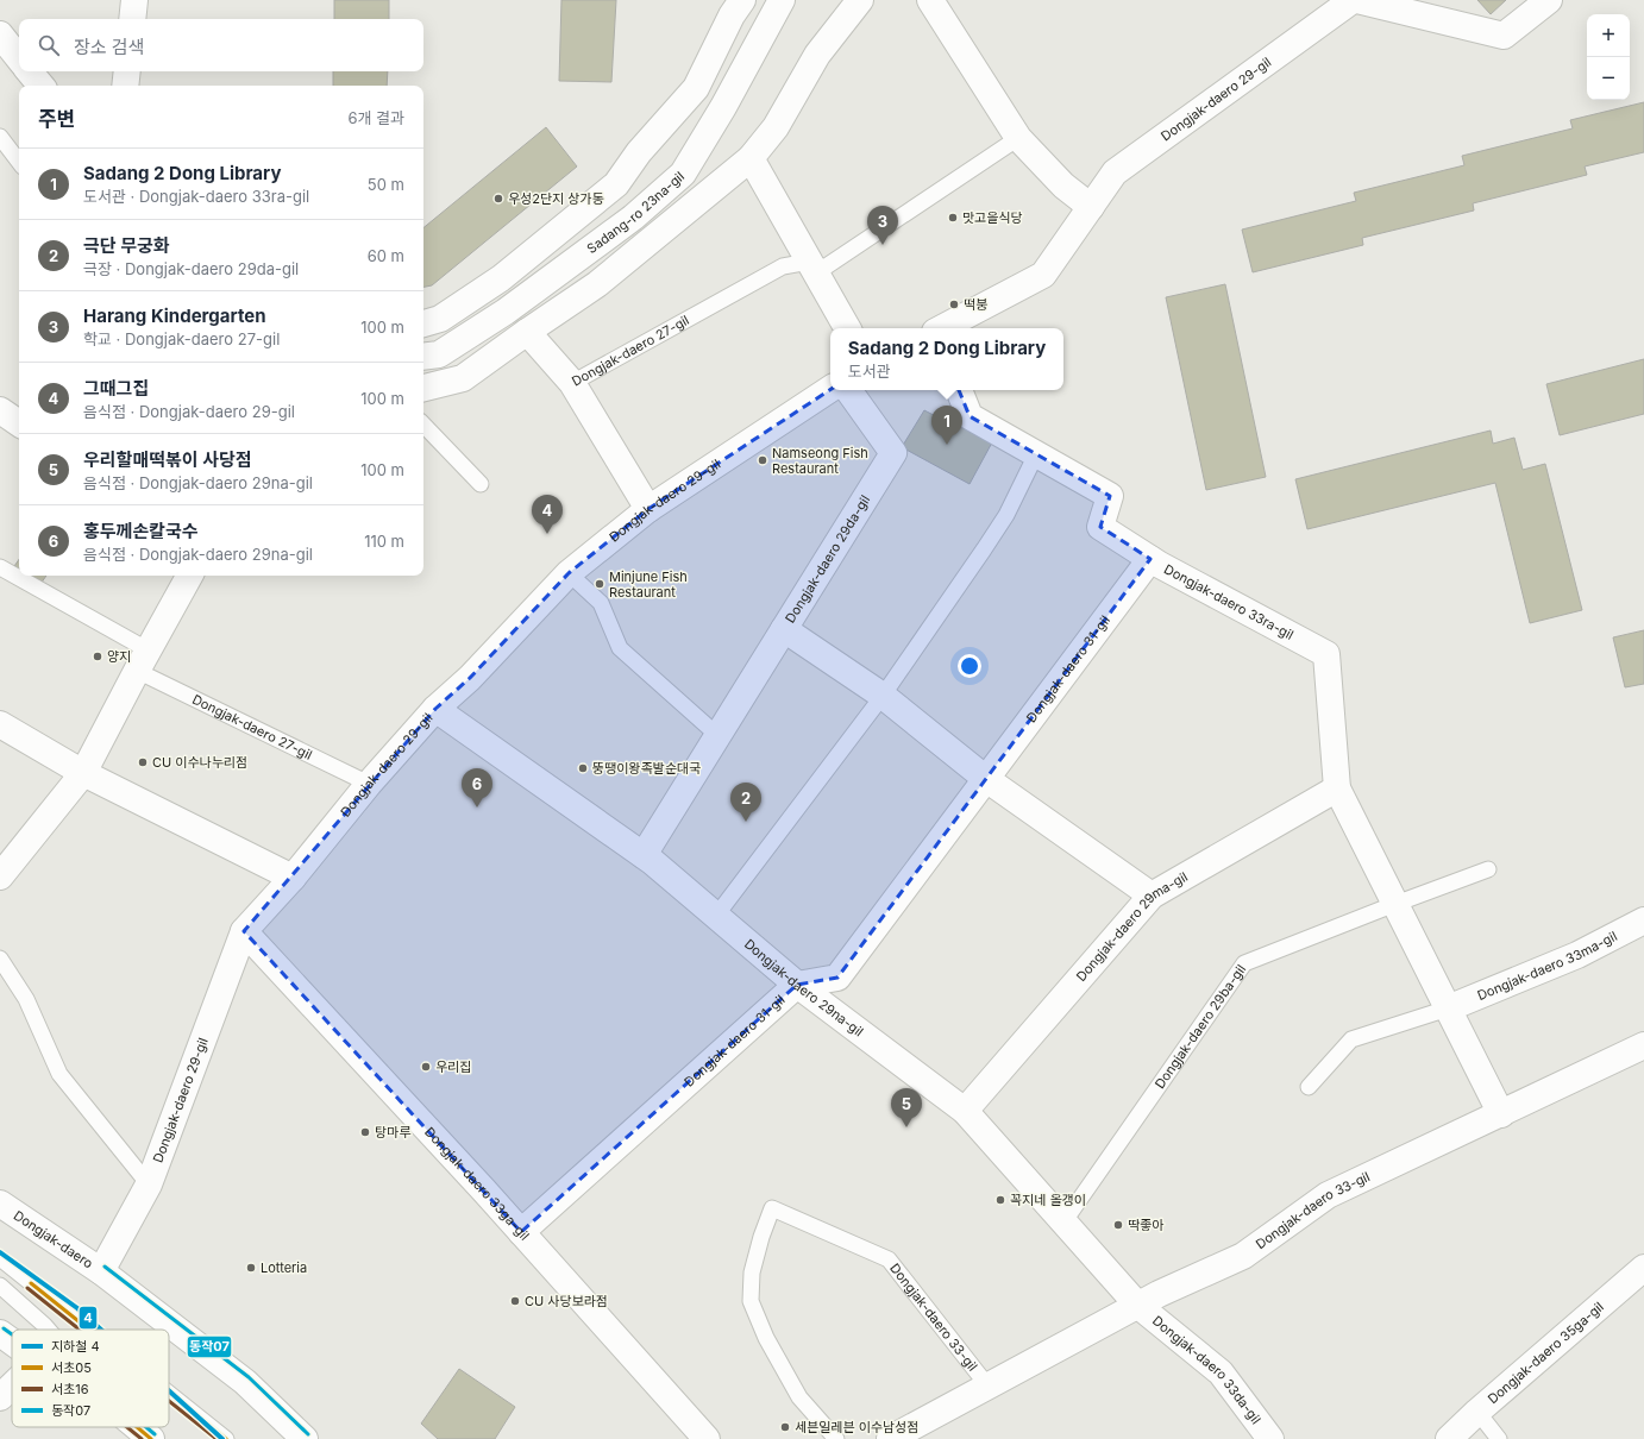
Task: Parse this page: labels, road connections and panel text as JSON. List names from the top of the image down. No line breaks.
{"streets":{"street":["Dongjak-daero 29-gil","Sadang-ro 23na-gil","Dongjak-daero 27-gil","Dongjak-daero 29da-gil","Dongjak-daero 33ra-gil","Dongjak-daero 31-gil","Dongjak-daero 29ma-gil","Dongjak-daero 33ma-gil","Dongjak-daero 29na-gil","Dongjak-daero 33ga-gil","Dongjak-daero 33-gil","Dongjak-daero","Dongjak-daero 35ga-gil","Dongjak-daero 33da-gil"],"lane":["Dongjak-daero 29ba-gil"]},"crossings":[["Dongjak-daero 29-gil","Dongjak-daero 27-gil"],["Dongjak-daero 29-gil","Dongjak-daero 29na-gil"],["Dongjak-daero 29-gil","Dongjak-daero 33ga-gil"],["Dongjak-daero 29-gil","Dongjak-daero"],["Dongjak-daero 29da-gil","Dongjak-daero 29na-gil"],["Dongjak-daero 33ra-gil","Dongjak-daero 31-gil"],["Dongjak-daero 33ra-gil","Dongjak-daero 29ma-gil"],["Dongjak-daero 33ra-gil","Dongjak-daero 33ma-gil"],["Dongjak-daero 33ra-gil","Dongjak-daero 29ba-gil"],["Dongjak-daero 33ra-gil","Dongjak-daero 33-gil"],["Dongjak-daero 31-gil","Dongjak-daero 29na-gil"],["Dongjak-daero 31-gil","Dongjak-daero 33ga-gil"],["Dongjak-daero 29ma-gil","Dongjak-daero 29na-gil"],["Dongjak-daero 29na-gil","Dongjak-daero 29ba-gil"],["Dongjak-daero 29na-gil","Dongjak-daero 33-gil"],["Dongjak-daero 29na-gil","Dongjak-daero 33da-gil"],["Dongjak-daero 33-gil","Dongjak-daero 33da-gil"]],"places":["우성2단지 상가동","맛고을식당","떡붕","Namseong Fish Restaurant","Minjune Fish Restaurant","양지","CU 이수나누리점","뚱땡이왕족발순대국","우리집","탕마루","꼭지네 올갱이","딱좋아","Lotteria","CU 사당보라점","세븐일레븐 이수남성점"],"lines":["metro line 4","transit line 동작07","transit line 서초05","transit line 서초16"],"legend":["지하철 4","서초05","서초16","동작07"],"page":{"map_buttons":["+","−"],"search":"장소 검색","heading":["주변","6개 결과"],"list":[{"mark":"1","name":"Sadang 2 Dong Library","note":"도서관 · Dongjak-daero 33ra-gil","value":"50 m"},{"mark":"2","name":"극단 무궁화","note":"극장 · Dongjak-daero 29da-gil","value":"60 m"},{"mark":"3","name":"Harang Kindergarten","note":"학교 · Dongjak-daero 27-gil","value":"100 m"},{"mark":"4","name":"그때그집","note":"음식점 · Dongjak-daero 29-gil","value":"100 m"},{"mark":"5","name":"우리할매떡볶이 사당점","note":"음식점 · Dongjak-daero 29na-gil","value":"100 m"},{"mark":"6","name":"홍두께손칼국수","note":"음식점 · Dongjak-daero 29na-gil","value":"110 m"}],"pins":["3","1","4","6","2","5"],"popup":["Sadang 2 Dong Library","도서관"]}}
